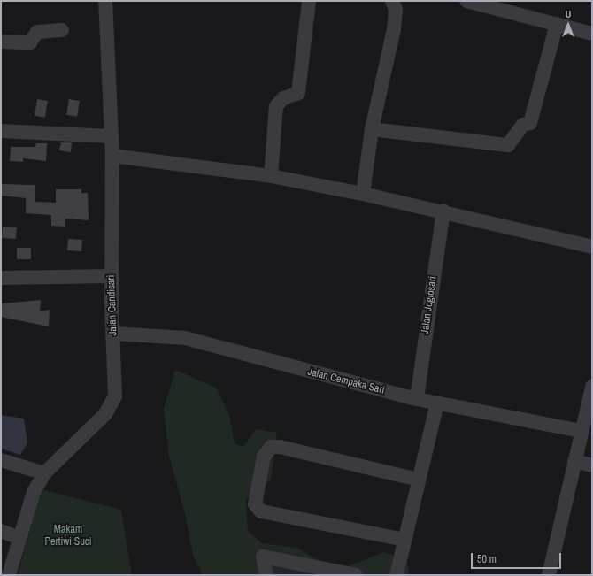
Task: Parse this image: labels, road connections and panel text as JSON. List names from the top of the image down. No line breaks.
{"streets":{"street":["Jalan Candisari","Jalan Joglosari","Jalan Cempaka Sari"]},"crossings":[["Jalan Candisari","Jalan Cempaka Sari"],["Jalan Joglosari","Jalan Cempaka Sari"]],"parks":["Makam Pertiwi Suci"],"scale_bar":"50 m","north":"top"}
